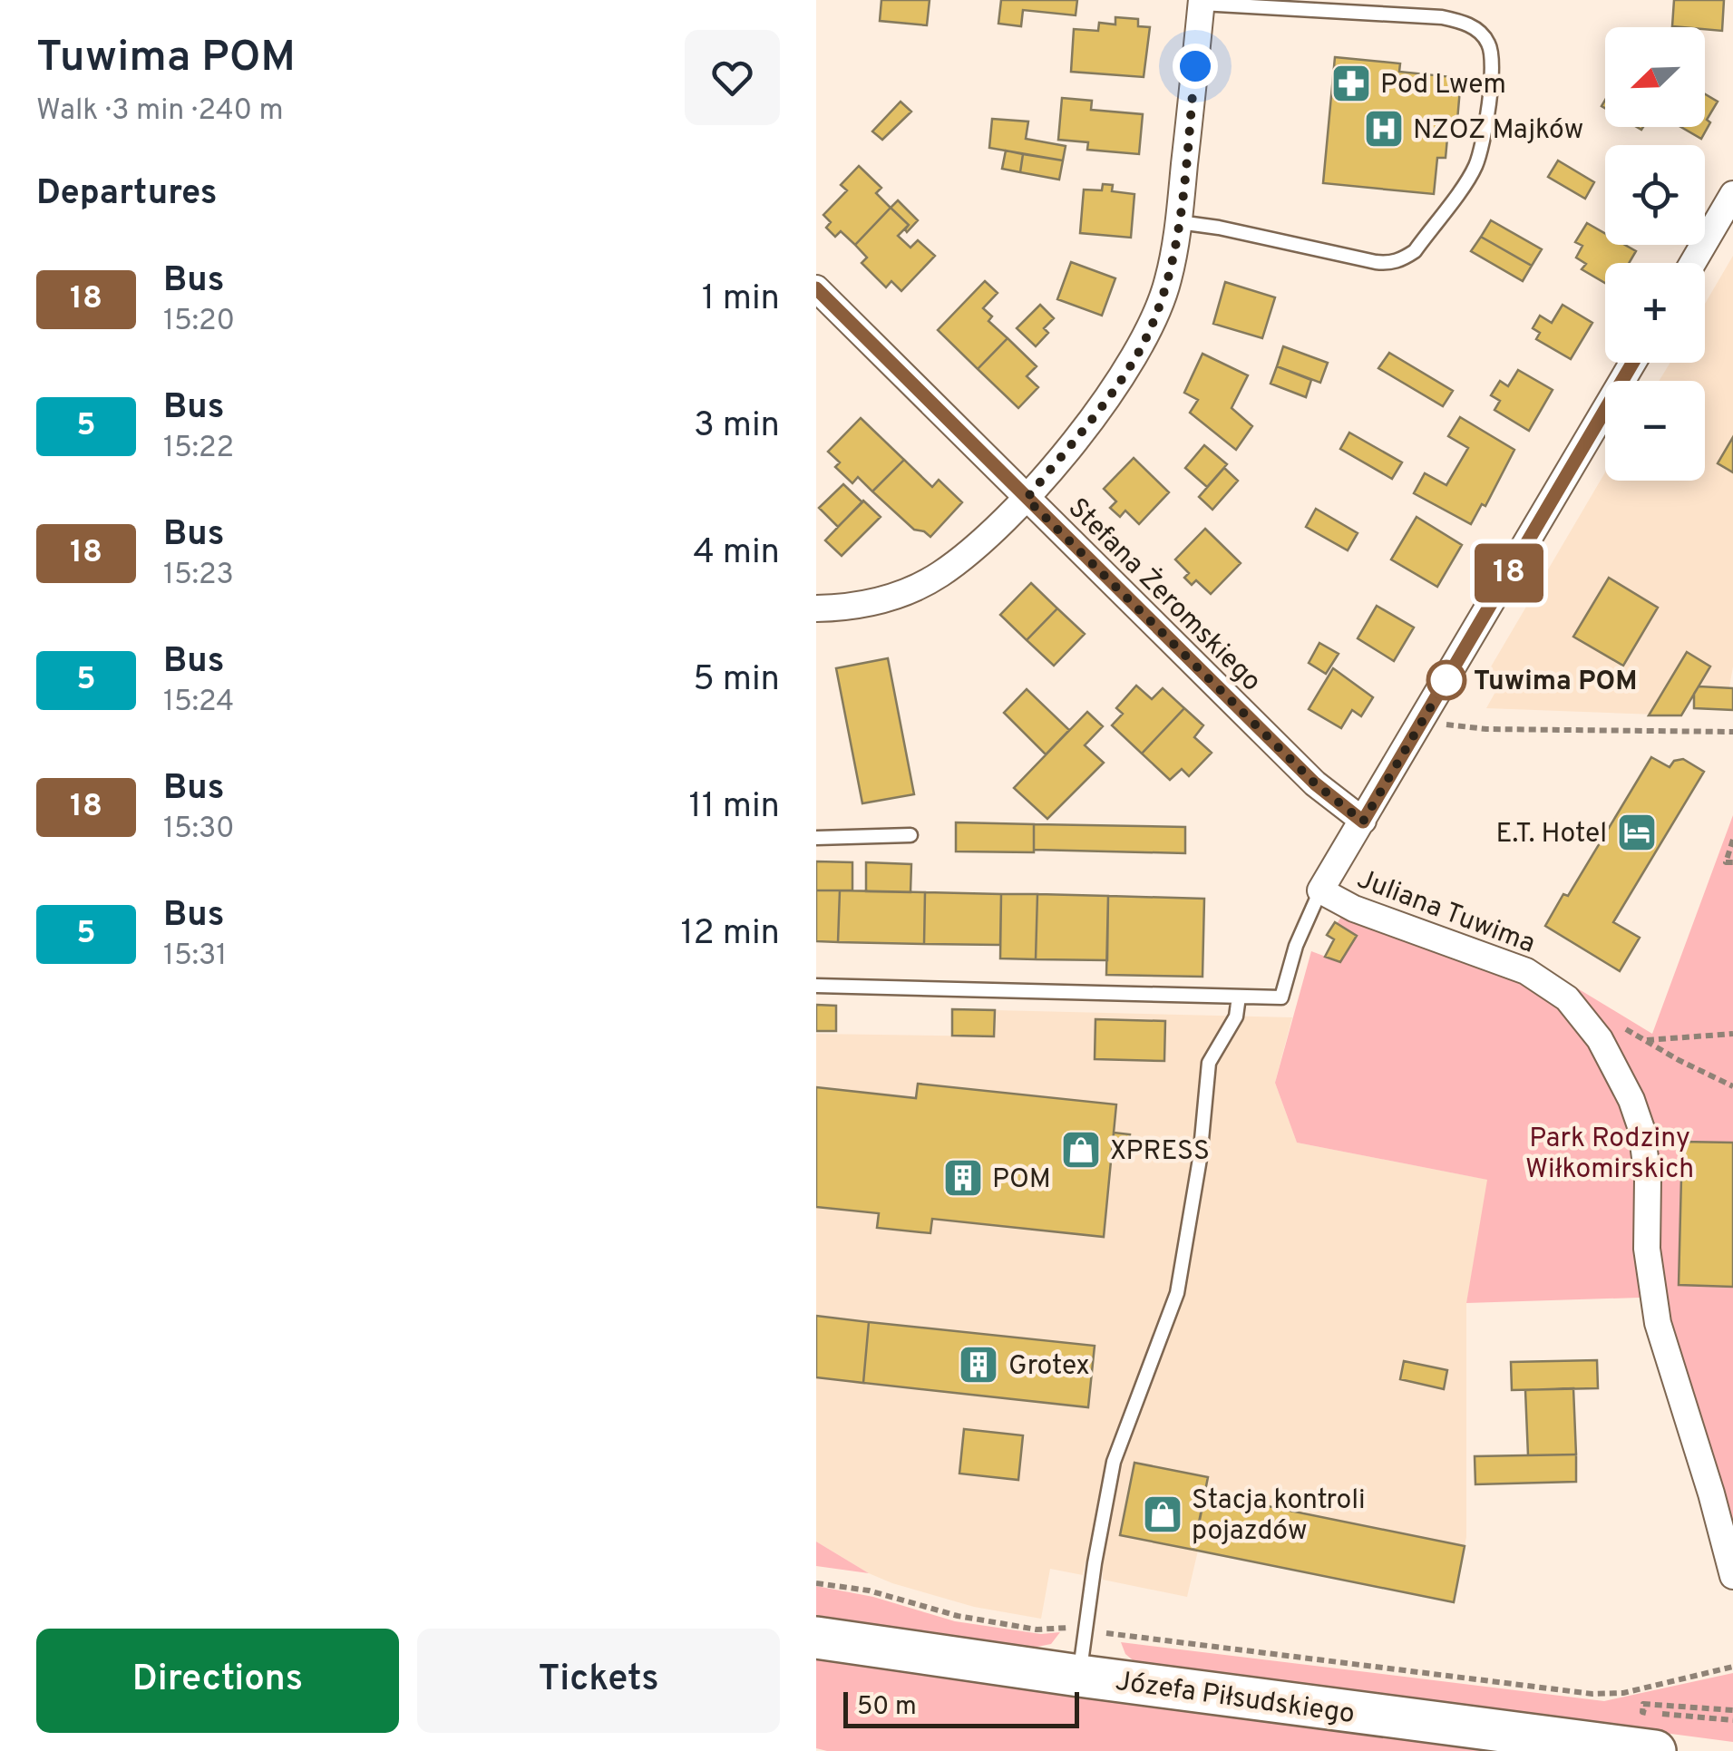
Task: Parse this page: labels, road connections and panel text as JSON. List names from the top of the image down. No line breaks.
{"streets":{"main road":["Józefa Piłsudskiego"],"street":["Stefana Żeromskiego","Juliana Tuwima"]},"crossings":[["Stefana Żeromskiego","Juliana Tuwima"]],"parks":["Park Rodziny Wiłkomirskich"],"places":{"pharmacy":["Pod Lwem"],"hospital":["NZOZ Majków"],"other":["Tuwima POM"],"hotel":["E.T. Hotel"],"shop":["XPRESS","Stacja kontroli pojazdów"],"building":["POM","Grotex"]},"lines":["bus line 18"],"scale_bar":"50 m","north":"bottom left","page":{"heading":[["Tuwima POM","Walk · 3 min · 240 m"],"Departures"],"on_map":"18","map_buttons":["+","−"],"list":[{"mark":"18","name":"Bus","note":"15:20","value":"1 min"},{"mark":"5","name":"Bus","note":"15:22","value":"3 min"},{"mark":"18","name":"Bus","note":"15:23","value":"4 min"},{"mark":"5","name":"Bus","note":"15:24","value":"5 min"},{"mark":"18","name":"Bus","note":"15:30","value":"11 min"},{"mark":"5","name":"Bus","note":"15:31","value":"12 min"}],"buttons":["Directions","Tickets"],"scale":"50 m"}}
